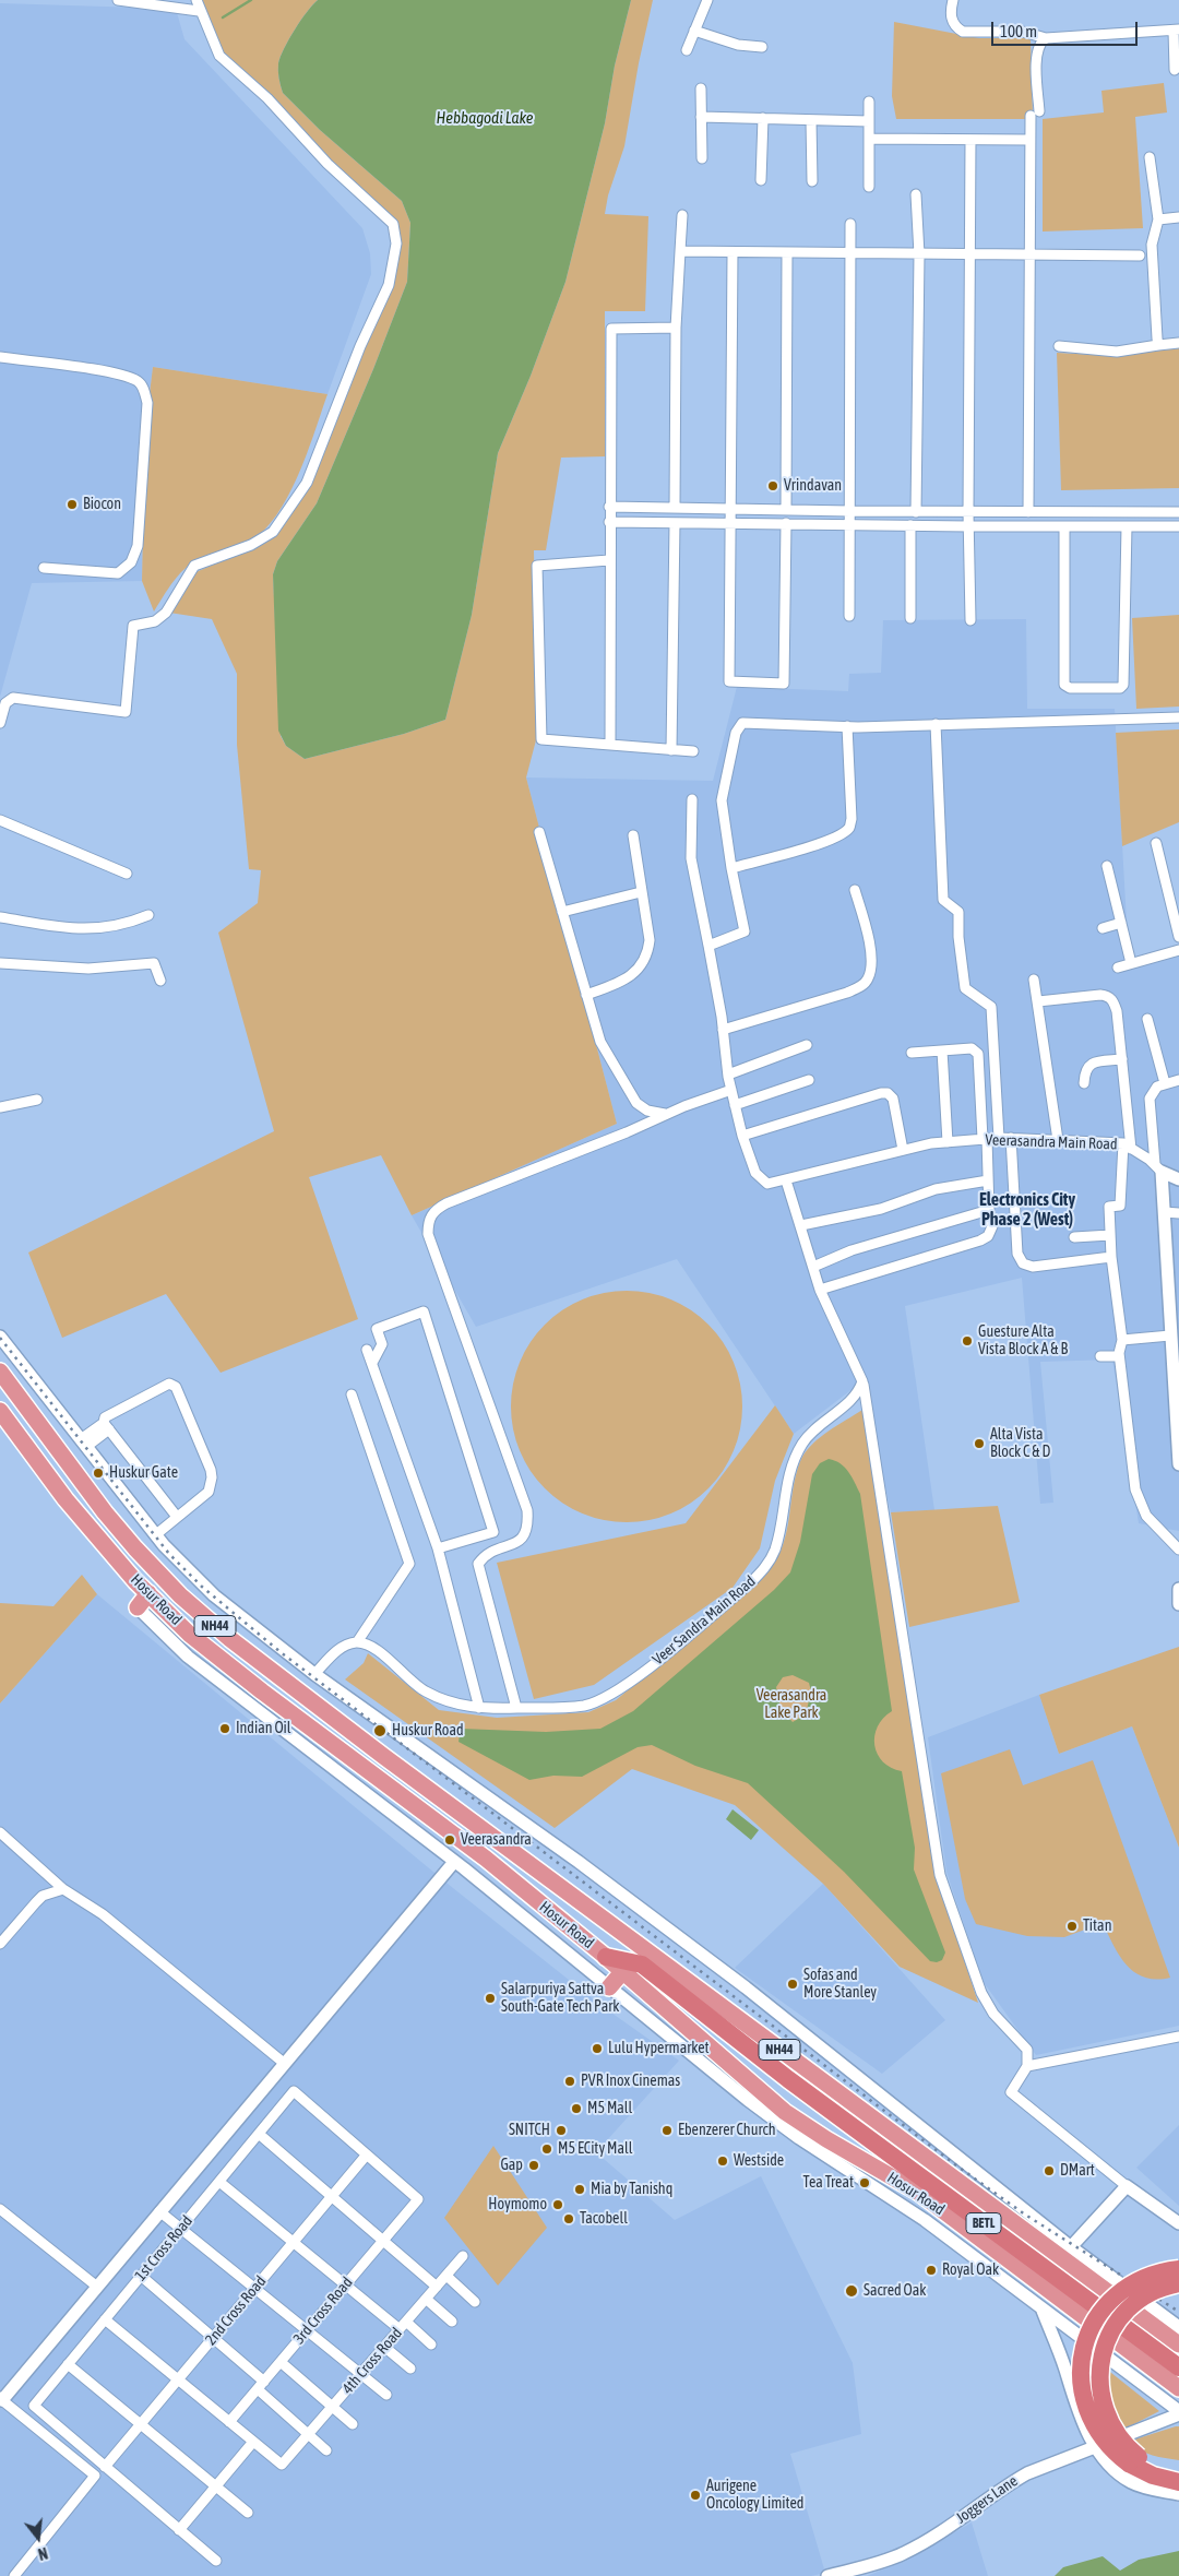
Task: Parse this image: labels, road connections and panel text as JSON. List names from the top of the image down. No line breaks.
{"streets":{"highway":["Hosur Road","NH44","BETL"],"street":["Veerasandra Main Road","Veer Sandra Main Road","1st Cross Road","2nd Cross Road","3rd Cross Road","4th Cross Road","Joggers Lane"]},"crossings":[["Hosur Road","BETL"],["1st Cross Road","2nd Cross Road"],["1st Cross Road","3rd Cross Road"],["2nd Cross Road","3rd Cross Road"]],"districts":["Electronics City Phase 2 (West)"],"water":["Hebbagodi Lake"],"parks":["Veerasandra Lake Park"],"places":["Vrindavan","Biocon","Guesture Alta Vista Block A & B","Alta Vista Block C & D","Huskur Gate","Indian Oil","Huskur Road","Veerasandra","Titan","Sofas and More Stanley","Salarpuriya Sattva South-Gate Tech Park","Lulu Hypermarket","PVR Inox Cinemas","M5 Mall","SNITCH","Ebenzerer Church","M5 ECity Mall","Westside","Gap","DMart","Tea Treat","Mia by Tanishq","Hoymomo","Tacobell","Royal Oak","Sacred Oak","Aurigene Oncology Limited"],"scale_bar":"100 m","north":"bottom"}
